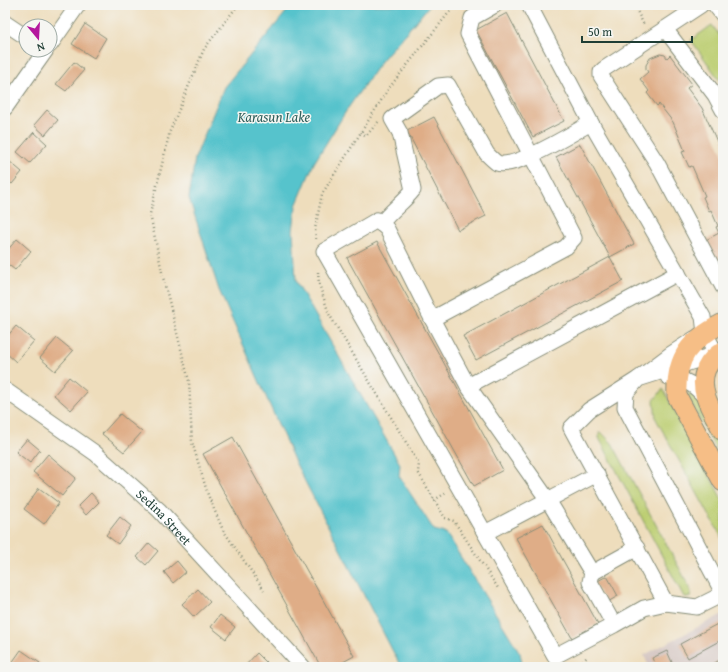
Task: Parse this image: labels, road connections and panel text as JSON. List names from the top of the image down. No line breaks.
{"streets":{"street":["Sedina Street"]},"water":["Karasun Lake"],"scale_bar":"50 m","north":"bottom"}
